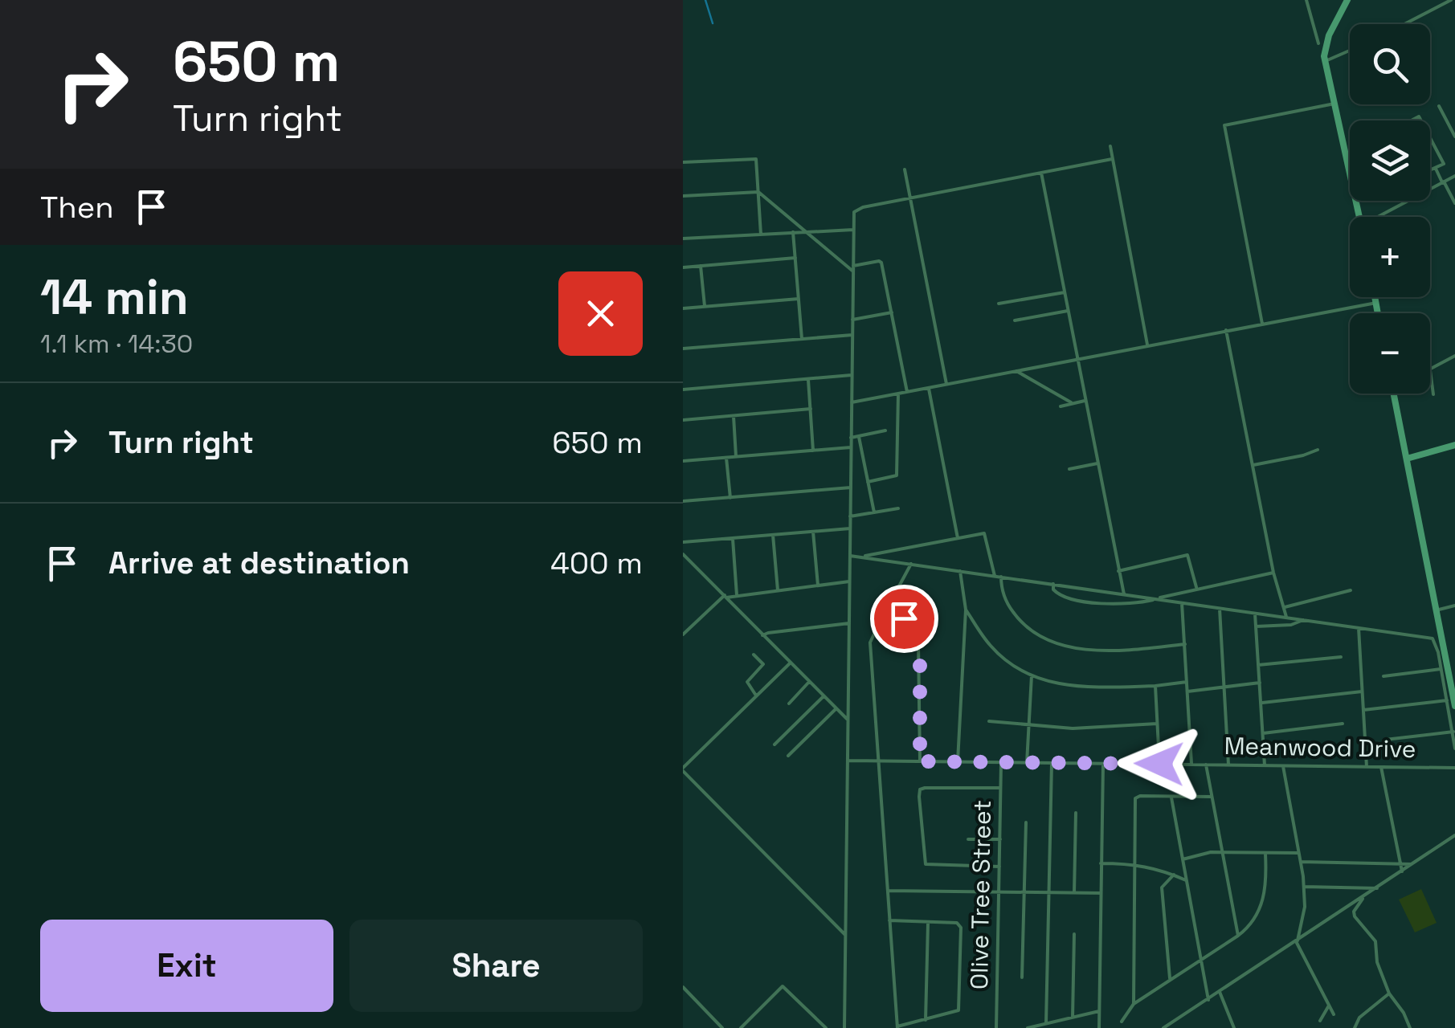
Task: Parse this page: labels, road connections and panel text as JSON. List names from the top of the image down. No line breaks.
{"streets":{"street":["Meanwood Drive","Olive Tree Street"]},"crossings":[["Meanwood Drive","Olive Tree Street"]],"page":{"turn":["650 m","Turn right"],"map_buttons":["+","−"],"then":"Then","heading":["14 min","1.1 km · 14:30"],"list":[{"name":"Turn right","value":"650 m"},{"name":"Arrive at destination","value":"400 m"}],"buttons":["Exit","Share"]}}
